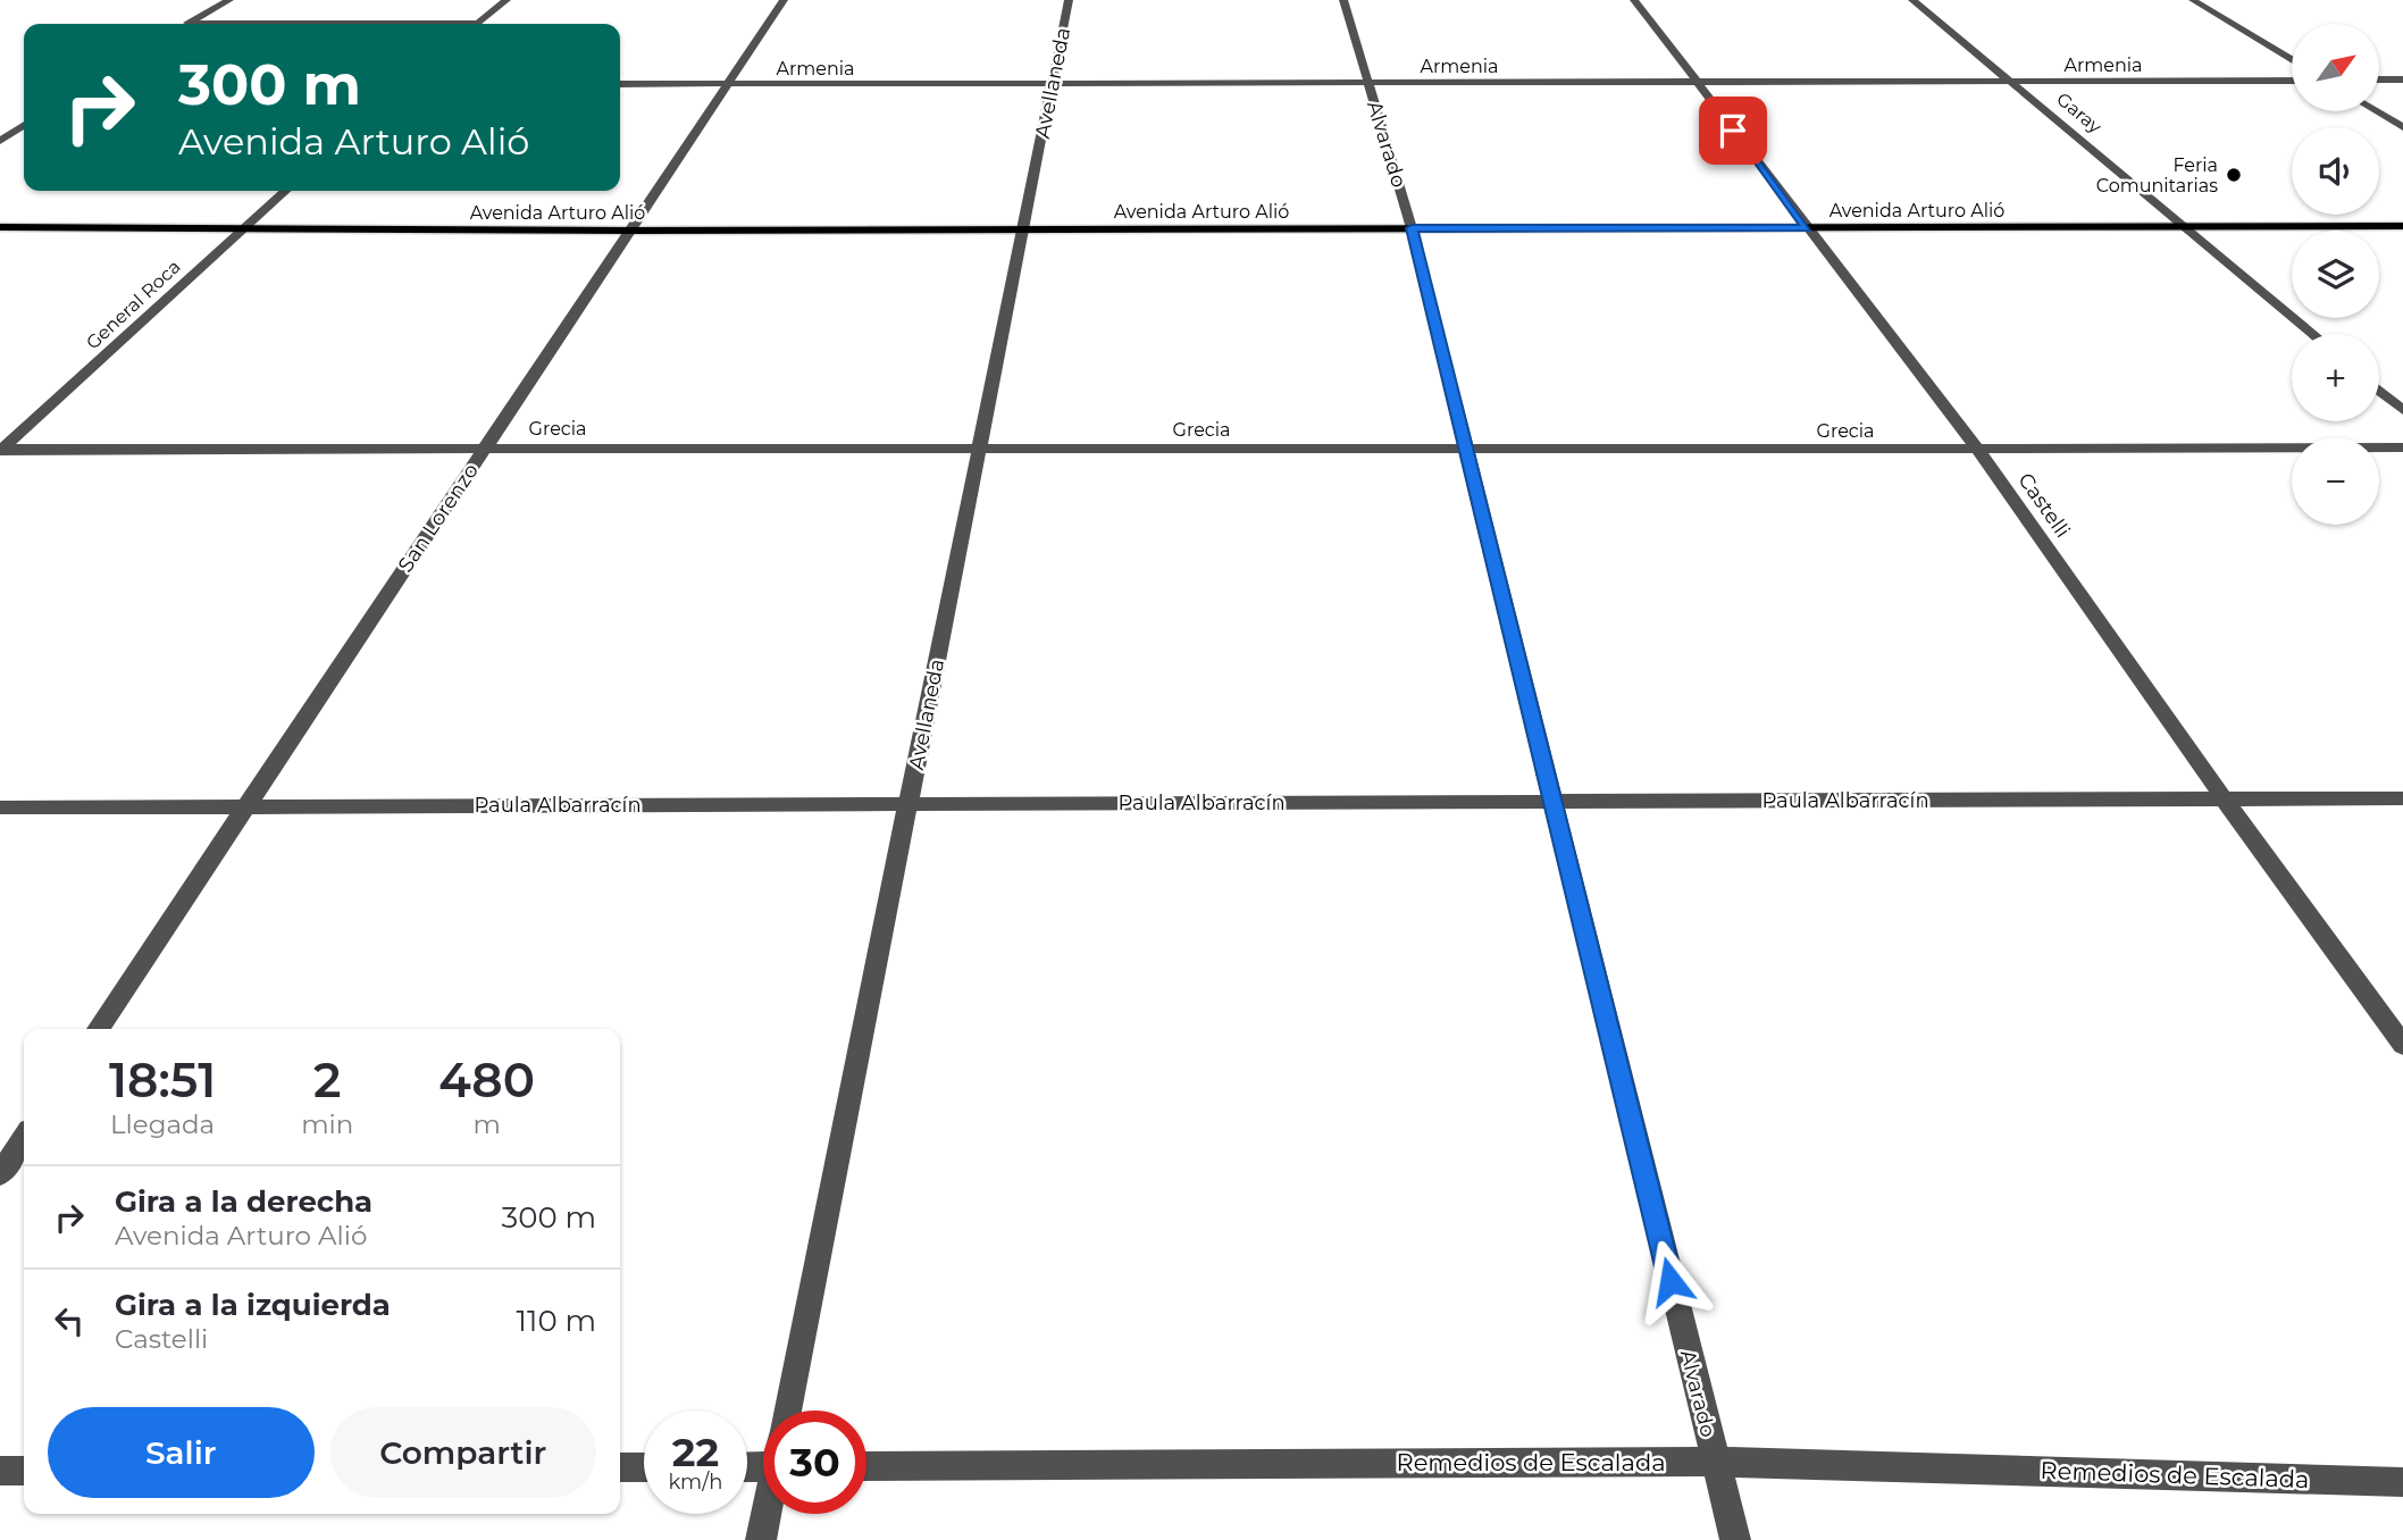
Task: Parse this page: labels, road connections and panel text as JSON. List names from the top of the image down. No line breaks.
{"streets":{"main road":["Avenida Arturo Alió"],"street":["Armenia","Avellaneda","Garay","Alvarado","General Roca","Grecia","Castelli","San Lorenzo","Paula Albarracín","Remedios de Escalada"]},"crossings":[["Armenia","Avellaneda"],["Armenia","Garay"],["Armenia","Alvarado"],["Armenia","Castelli"],["Armenia","San Lorenzo"],["Avellaneda","Avenida Arturo Alió"],["Avellaneda","Grecia"],["Avellaneda","Paula Albarracín"],["Garay","Avenida Arturo Alió"],["Alvarado","Avenida Arturo Alió"],["Alvarado","Grecia"],["Alvarado","Paula Albarracín"],["Alvarado","Remedios de Escalada"],["Avenida Arturo Alió","General Roca"],["Avenida Arturo Alió","Castelli"],["Avenida Arturo Alió","San Lorenzo"],["General Roca","Grecia"],["Grecia","Castelli"],["Grecia","San Lorenzo"],["Castelli","Paula Albarracín"],["San Lorenzo","Paula Albarracín"]],"places":["Feria Comunitarias"],"north":"top right","page":{"map_buttons":["+","−"],"turn":["300 m","Avenida Arturo Alió"],"eta":["18:51","Llegada","2","min","480","m"],"list":[{"name":"Gira a la derecha","note":"Avenida Arturo Alió","value":"300 m"},{"name":"Gira a la izquierda","note":"Castelli","value":"110 m"}],"buttons":["Salir","Compartir"],"speed":"22 km/h","limit":"30"}}
